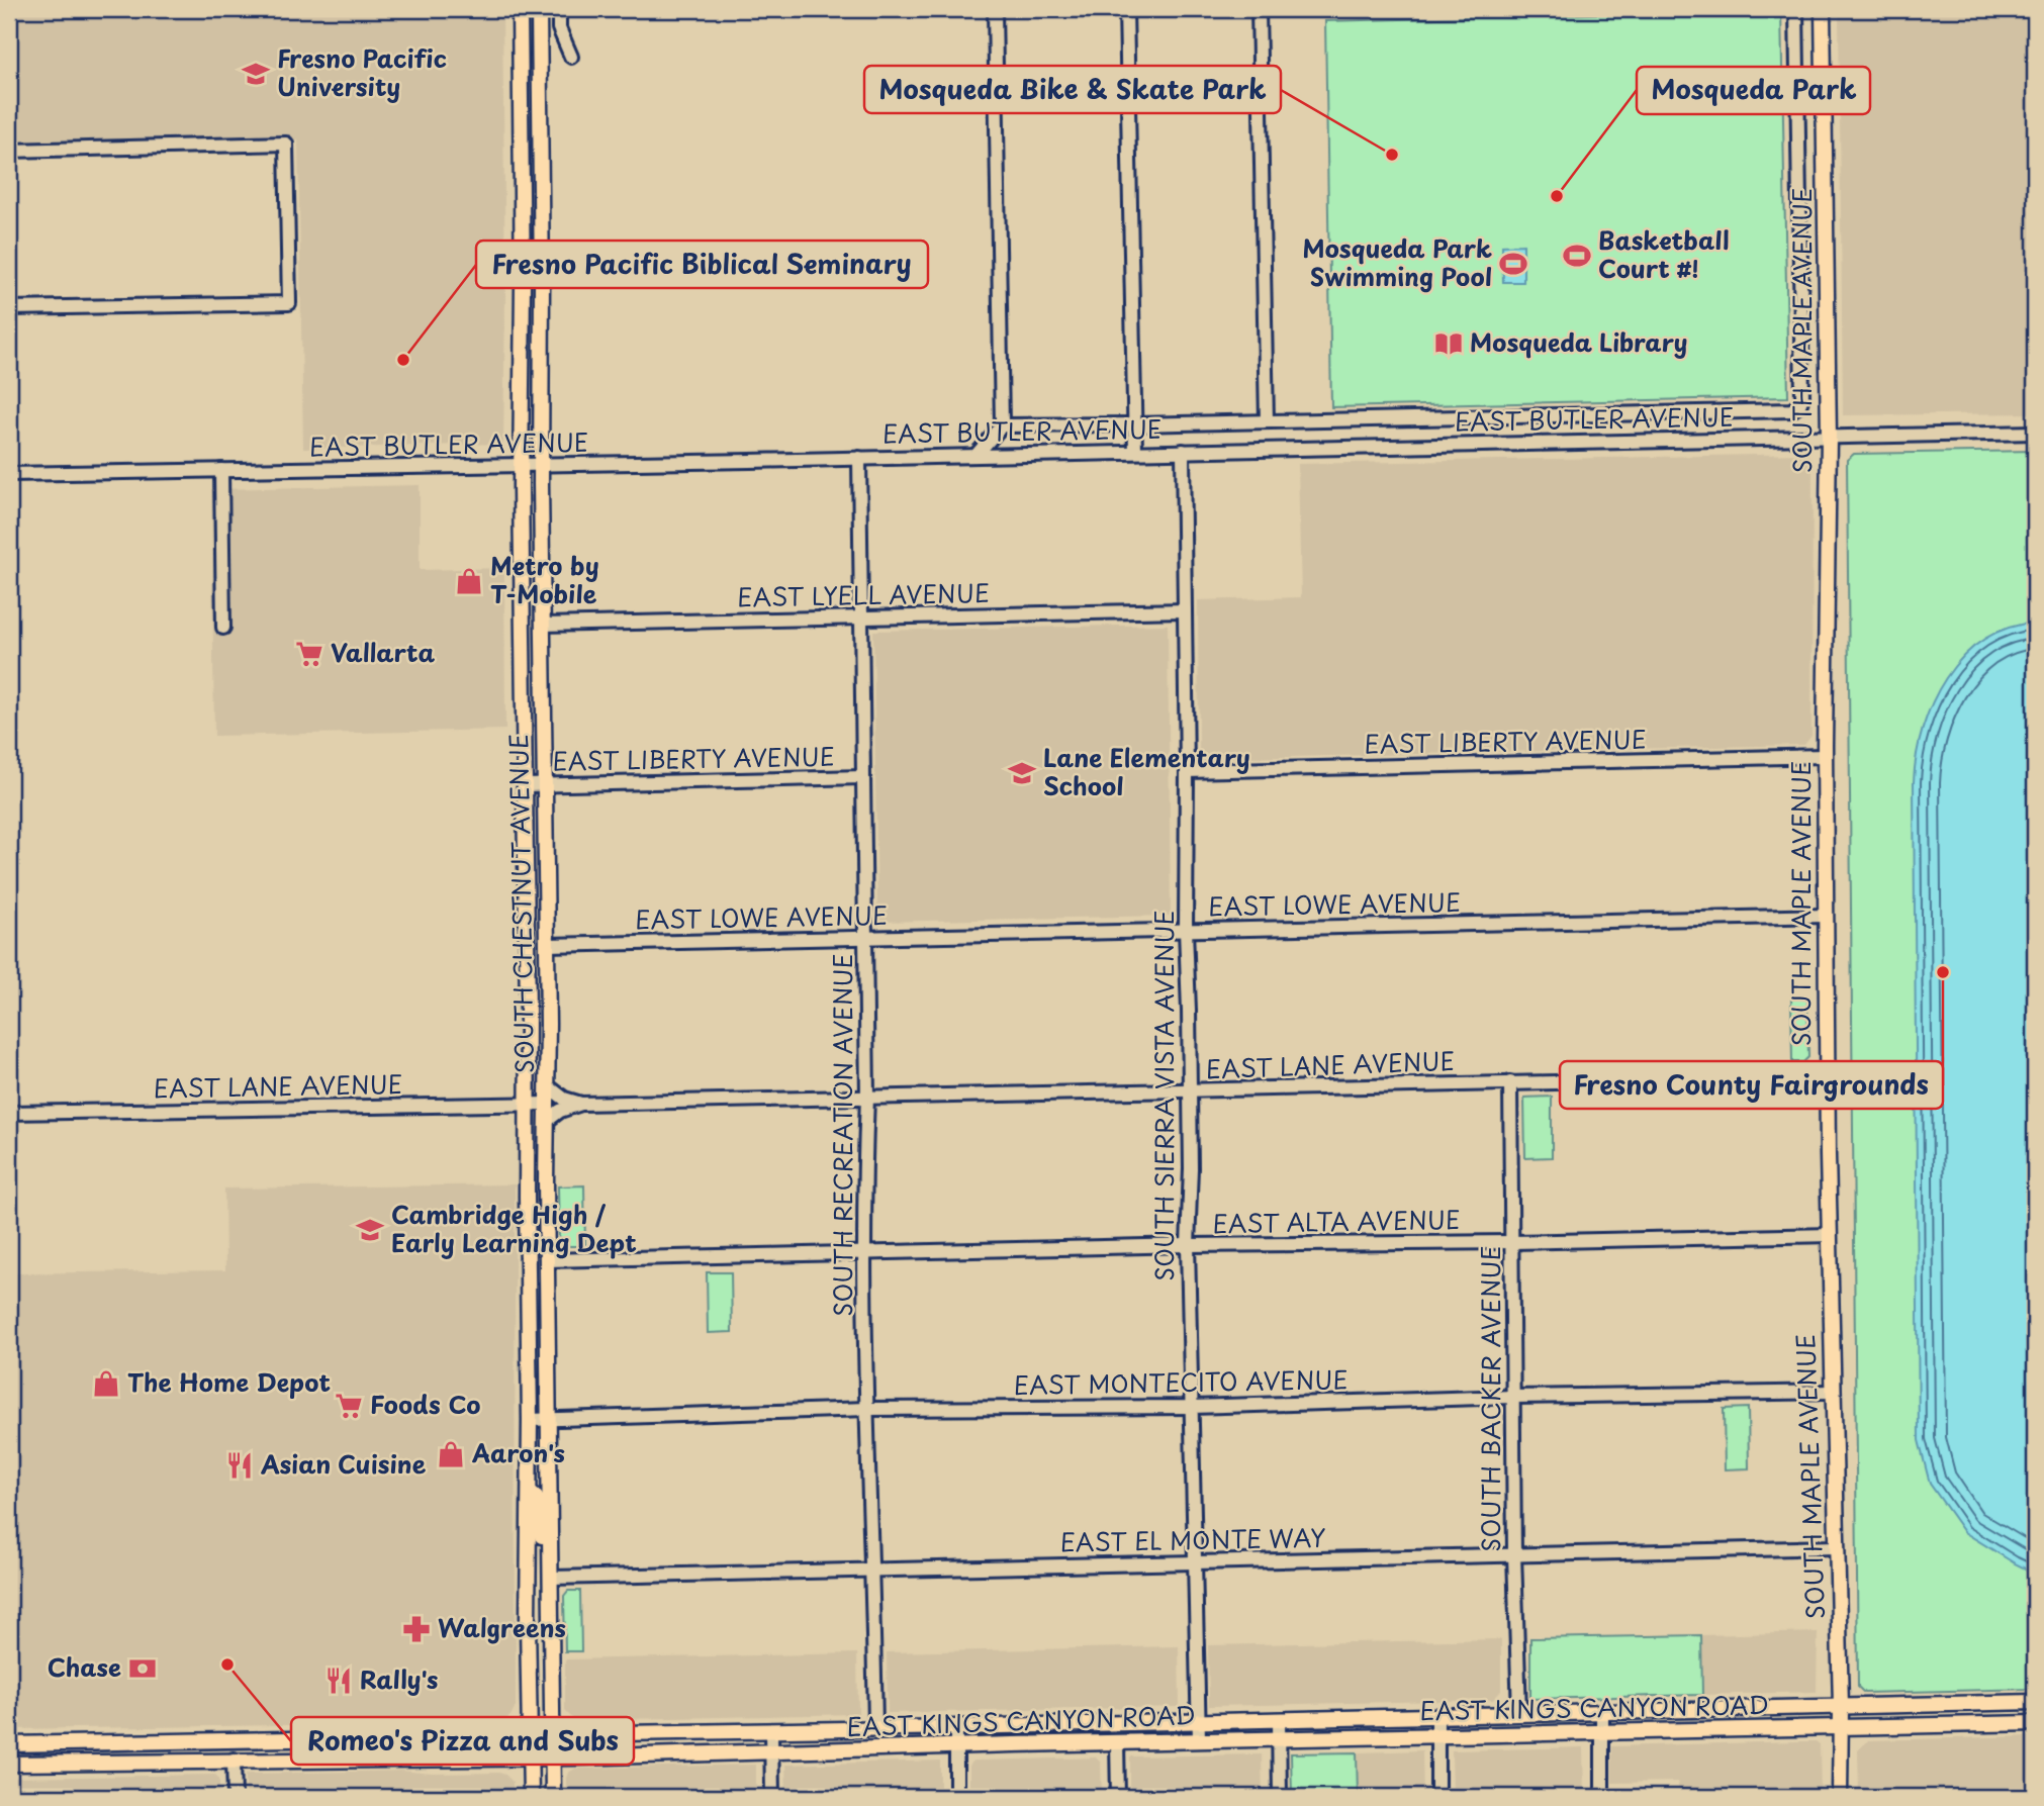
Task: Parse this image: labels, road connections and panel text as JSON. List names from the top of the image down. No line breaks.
{"streets":{"main road":["SOUTH MAPLE AVENUE","SOUTH CHESTNUT AVENUE","EAST KINGS CANYON ROAD"],"street":["EAST BUTLER AVENUE","EAST LYELL AVENUE","EAST LIBERTY AVENUE","EAST LOWE AVENUE","EAST LANE AVENUE","SOUTH SIERRA VISTA AVENUE","SOUTH RECREATION AVENUE","EAST ALTA AVENUE","EAST MONTECITO AVENUE","SOUTH BACKER AVENUE","EAST EL MONTE WAY"]},"crossings":[["SOUTH MAPLE AVENUE","EAST BUTLER AVENUE"],["SOUTH MAPLE AVENUE","EAST LIBERTY AVENUE"],["SOUTH MAPLE AVENUE","EAST LOWE AVENUE"],["SOUTH MAPLE AVENUE","EAST LANE AVENUE"],["SOUTH MAPLE AVENUE","EAST ALTA AVENUE"],["SOUTH MAPLE AVENUE","EAST MONTECITO AVENUE"],["SOUTH MAPLE AVENUE","EAST EL MONTE WAY"],["SOUTH MAPLE AVENUE","EAST KINGS CANYON ROAD"],["EAST BUTLER AVENUE","SOUTH CHESTNUT AVENUE"],["EAST BUTLER AVENUE","SOUTH SIERRA VISTA AVENUE"],["EAST BUTLER AVENUE","SOUTH RECREATION AVENUE"],["EAST LYELL AVENUE","SOUTH CHESTNUT AVENUE"],["EAST LYELL AVENUE","SOUTH SIERRA VISTA AVENUE"],["EAST LYELL AVENUE","SOUTH RECREATION AVENUE"],["EAST LIBERTY AVENUE","SOUTH CHESTNUT AVENUE"],["EAST LIBERTY AVENUE","SOUTH SIERRA VISTA AVENUE"],["EAST LIBERTY AVENUE","SOUTH RECREATION AVENUE"],["SOUTH CHESTNUT AVENUE","EAST LOWE AVENUE"],["SOUTH CHESTNUT AVENUE","EAST LANE AVENUE"],["SOUTH CHESTNUT AVENUE","EAST ALTA AVENUE"],["SOUTH CHESTNUT AVENUE","EAST MONTECITO AVENUE"],["SOUTH CHESTNUT AVENUE","EAST EL MONTE WAY"],["SOUTH CHESTNUT AVENUE","EAST KINGS CANYON ROAD"],["EAST LOWE AVENUE","SOUTH SIERRA VISTA AVENUE"],["EAST LOWE AVENUE","SOUTH RECREATION AVENUE"],["EAST LANE AVENUE","SOUTH SIERRA VISTA AVENUE"],["EAST LANE AVENUE","SOUTH RECREATION AVENUE"],["EAST LANE AVENUE","SOUTH BACKER AVENUE"],["SOUTH SIERRA VISTA AVENUE","EAST ALTA AVENUE"],["SOUTH SIERRA VISTA AVENUE","EAST MONTECITO AVENUE"],["SOUTH SIERRA VISTA AVENUE","EAST EL MONTE WAY"],["SOUTH SIERRA VISTA AVENUE","EAST KINGS CANYON ROAD"],["SOUTH RECREATION AVENUE","EAST ALTA AVENUE"],["SOUTH RECREATION AVENUE","EAST MONTECITO AVENUE"],["SOUTH RECREATION AVENUE","EAST EL MONTE WAY"],["SOUTH RECREATION AVENUE","EAST KINGS CANYON ROAD"],["EAST ALTA AVENUE","SOUTH BACKER AVENUE"],["EAST MONTECITO AVENUE","SOUTH BACKER AVENUE"],["SOUTH BACKER AVENUE","EAST EL MONTE WAY"],["SOUTH BACKER AVENUE","EAST KINGS CANYON ROAD"]],"places":{"school or university":["Fresno Pacific University","Lane Elementary School","Cambridge High / Early Learning Dept"],"other":["Mosqueda Bike & Skate Park","Mosqueda Park","Fresno Pacific Biblical Seminary","Fresno County Fairgrounds","Romeo's Pizza and Subs"],"sports":["Basketball Court #!","Mosqueda Park Swimming Pool"],"library":["Mosqueda Library"],"shop":["Metro by T-Mobile","The Home Depot","Aaron's"],"supermarket":["Vallarta","Foods Co"],"restaurant":["Asian Cuisine","Rally's"],"pharmacy":["Walgreens"],"bank":["Chase"]}}
